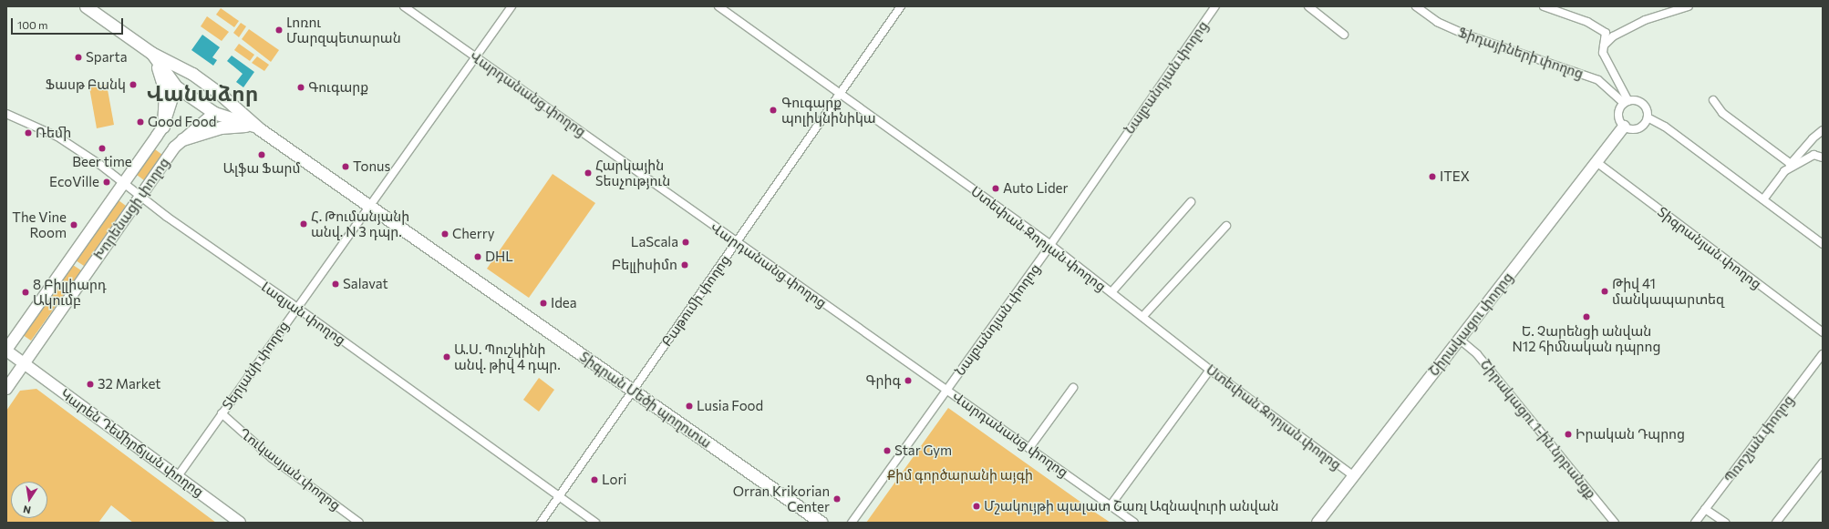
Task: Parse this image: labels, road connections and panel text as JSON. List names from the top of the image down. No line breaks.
{"streets":{"main road":["Խորենացի փողոց","Տիգրան Մեծի պողոտա"],"street":["Ֆիդայիների փողոց","Նալբանդյան փողոց","Վարդանանց փողոց","Ստեփան Զորյան փողոց","Տիգրանյան փողոց","Բաթումի փողոց","Լազյան փողոց","Շիրակացու փողոց","Տերյանի փողոց","Շիրակացու 1-ին նրբանցք","Պռոշյան փողոց","Կարեն Դեմիրճյան փողոց","Ղուկասյան փողոց"]},"crossings":[["Ֆիդայիների փողոց","Շիրակացու փողոց"],["Նալբանդյան փողոց","Վարդանանց փողոց"],["Նալբանդյան փողոց","Ստեփան Զորյան փողոց"],["Վարդանանց փողոց","Բաթումի փողոց"],["Վարդանանց փողոց","Տերյանի փողոց"],["Խորենացի փողոց","Լազյան փողոց"],["Խորենացի փողոց","Տիգրան Մեծի պողոտա"],["Խորենացի փողոց","Կարեն Դեմիրճյան փողոց"],["Ստեփան Զորյան փողոց","Բաթումի փողոց"],["Ստեփան Զորյան փողոց","Շիրակացու փողոց"],["Տիգրանյան փողոց","Շիրակացու փողոց"],["Բաթումի փողոց","Լազյան փողոց"],["Բաթումի փողոց","Տիգրան Մեծի պողոտա"],["Լազյան փողոց","Տերյանի փողոց"],["Շիրակացու փողոց","Շիրակացու 1-ին նրբանցք"],["Տերյանի փողոց","Տիգրան Մեծի պողոտա"],["Տերյանի փողոց","Կարեն Դեմիրճյան փողոց"],["Տերյանի փողոց","Ղուկասյան փողոց"]],"districts":["Վանաձոր"],"parks":["Քիմ գործարանի այգի"],"places":["Լոռու Մարզպետարան","Sparta","Ֆասթ Բանկ","Գուգարք","Գուգարք պոլիկնինիկա","Good Food","Ռեմի","Beer time","Ալֆա Ֆարմ","Tonus","Հարկային Տեսչություն","ITEX","EcoVille","Auto Lider","Հ. Թումանյանի անվ. N 3 դպր.","The Vine Room","Cherry","LaScala","DHL","Բելլիսիմո","Salavat","Թիվ 41 մանկապարտեզ","8 Բիլլիարդ Ակումբ","Idea","Ե. Չարենցի անվան N12 հիմնական դպրոց","Ա.Ս. Պուշկինի անվ. թիվ 4 դպր.","Գրիգ","32 Market","Lusia Food","Իրական Դպրոց","Star Gym","Lori","Orran Krikorian Center","Մշակույթի պալատ Շառլ Ազնավուրի անվան"],"scale_bar":"100 m","north":"bottom"}
